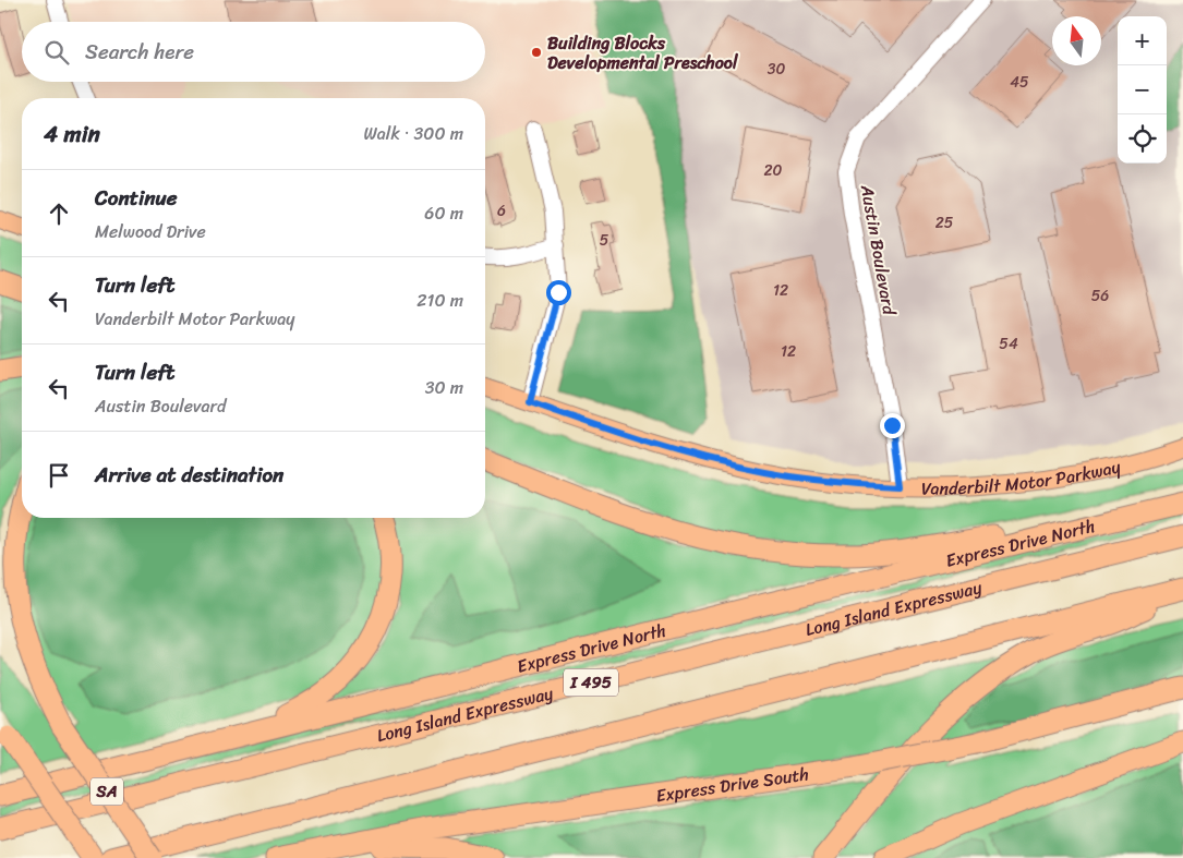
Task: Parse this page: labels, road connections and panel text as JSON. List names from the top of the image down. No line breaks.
{"streets":{"highway":["Express Drive North","Long Island Expressway","I 495","Express Drive South","SA"],"main road":["Vanderbilt Motor Parkway"],"street":["Austin Boulevard"]},"crossings":[["Austin Boulevard","Vanderbilt Motor Parkway"]],"places":["Building Blocks Developmental Preschool"],"house_numbers":["30","45","20","6","25","5","12","56","54","12"],"north":"top","page":{"map_buttons":["+","−"],"search":"Search here","heading":["4 min","Walk · 300 m"],"list":[["Continue","Melwood Drive","60 m"],["Turn left","Vanderbilt Motor Parkway","210 m"],["Turn left","Austin Boulevard","30 m"],"Arrive at destination"]}}
